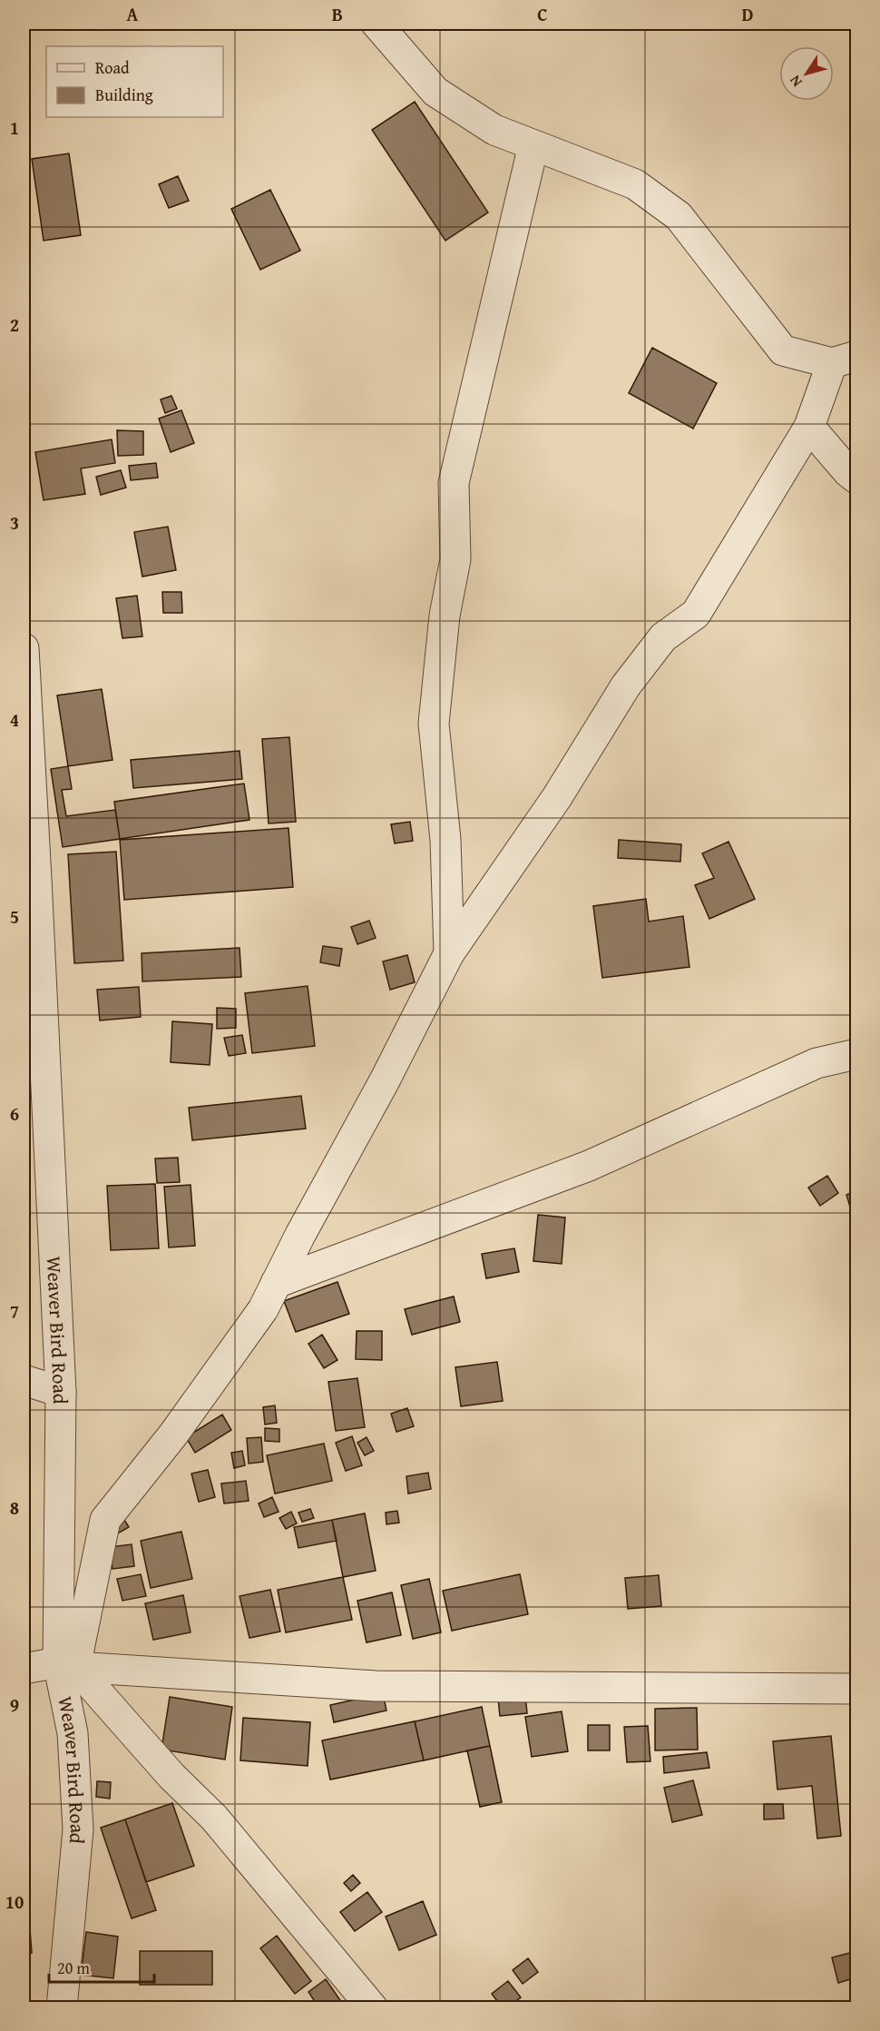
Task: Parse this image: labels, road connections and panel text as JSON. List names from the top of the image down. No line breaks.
{"streets":{"street":["Weaver Bird Road"]},"legend":["Road","Building"],"scale_bar":"20 m","north":"bottom left","grid":{"columns":["A","B","C","D"],"rows":["1","2","3","4","5","6","7","8","9","10"]}}
